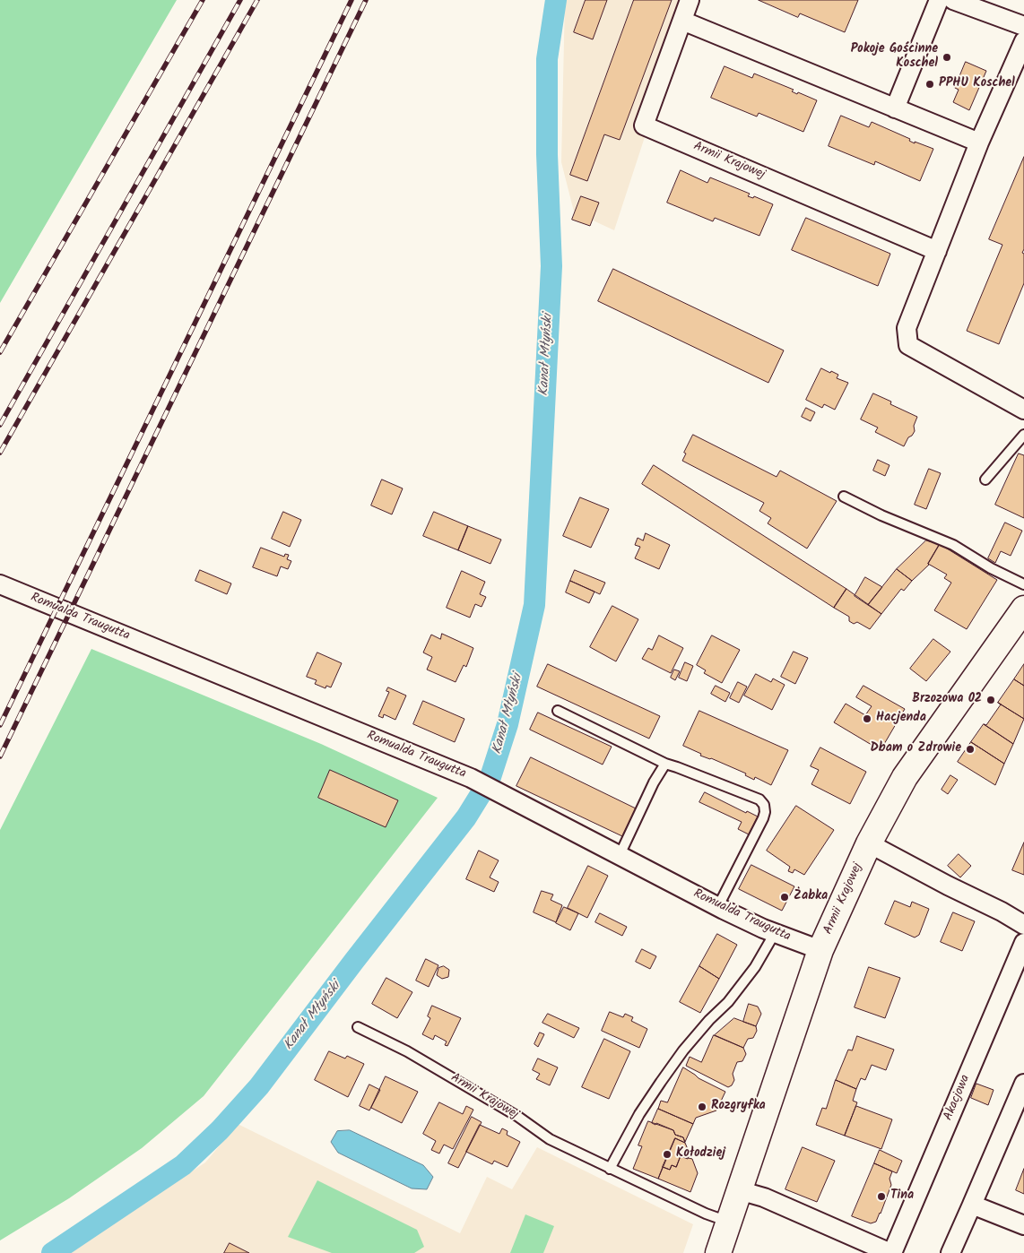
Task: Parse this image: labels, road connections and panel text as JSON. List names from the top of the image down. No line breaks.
{"streets":{"street":["Armii Krajowej","Romualda Traugutta","Akacjowa"]},"crossings":[["Armii Krajowej","Romualda Traugutta"],["Armii Krajowej","Akacjowa"]],"water":["Kanał Młyński"],"places":["Pokoje Gościnne Koschel","PPHU Koschel","Brzozowa 02","Hacjenda","Dbam o Zdrowie","Żabka","Rozgryfka","Kołodziej","Tina"]}
